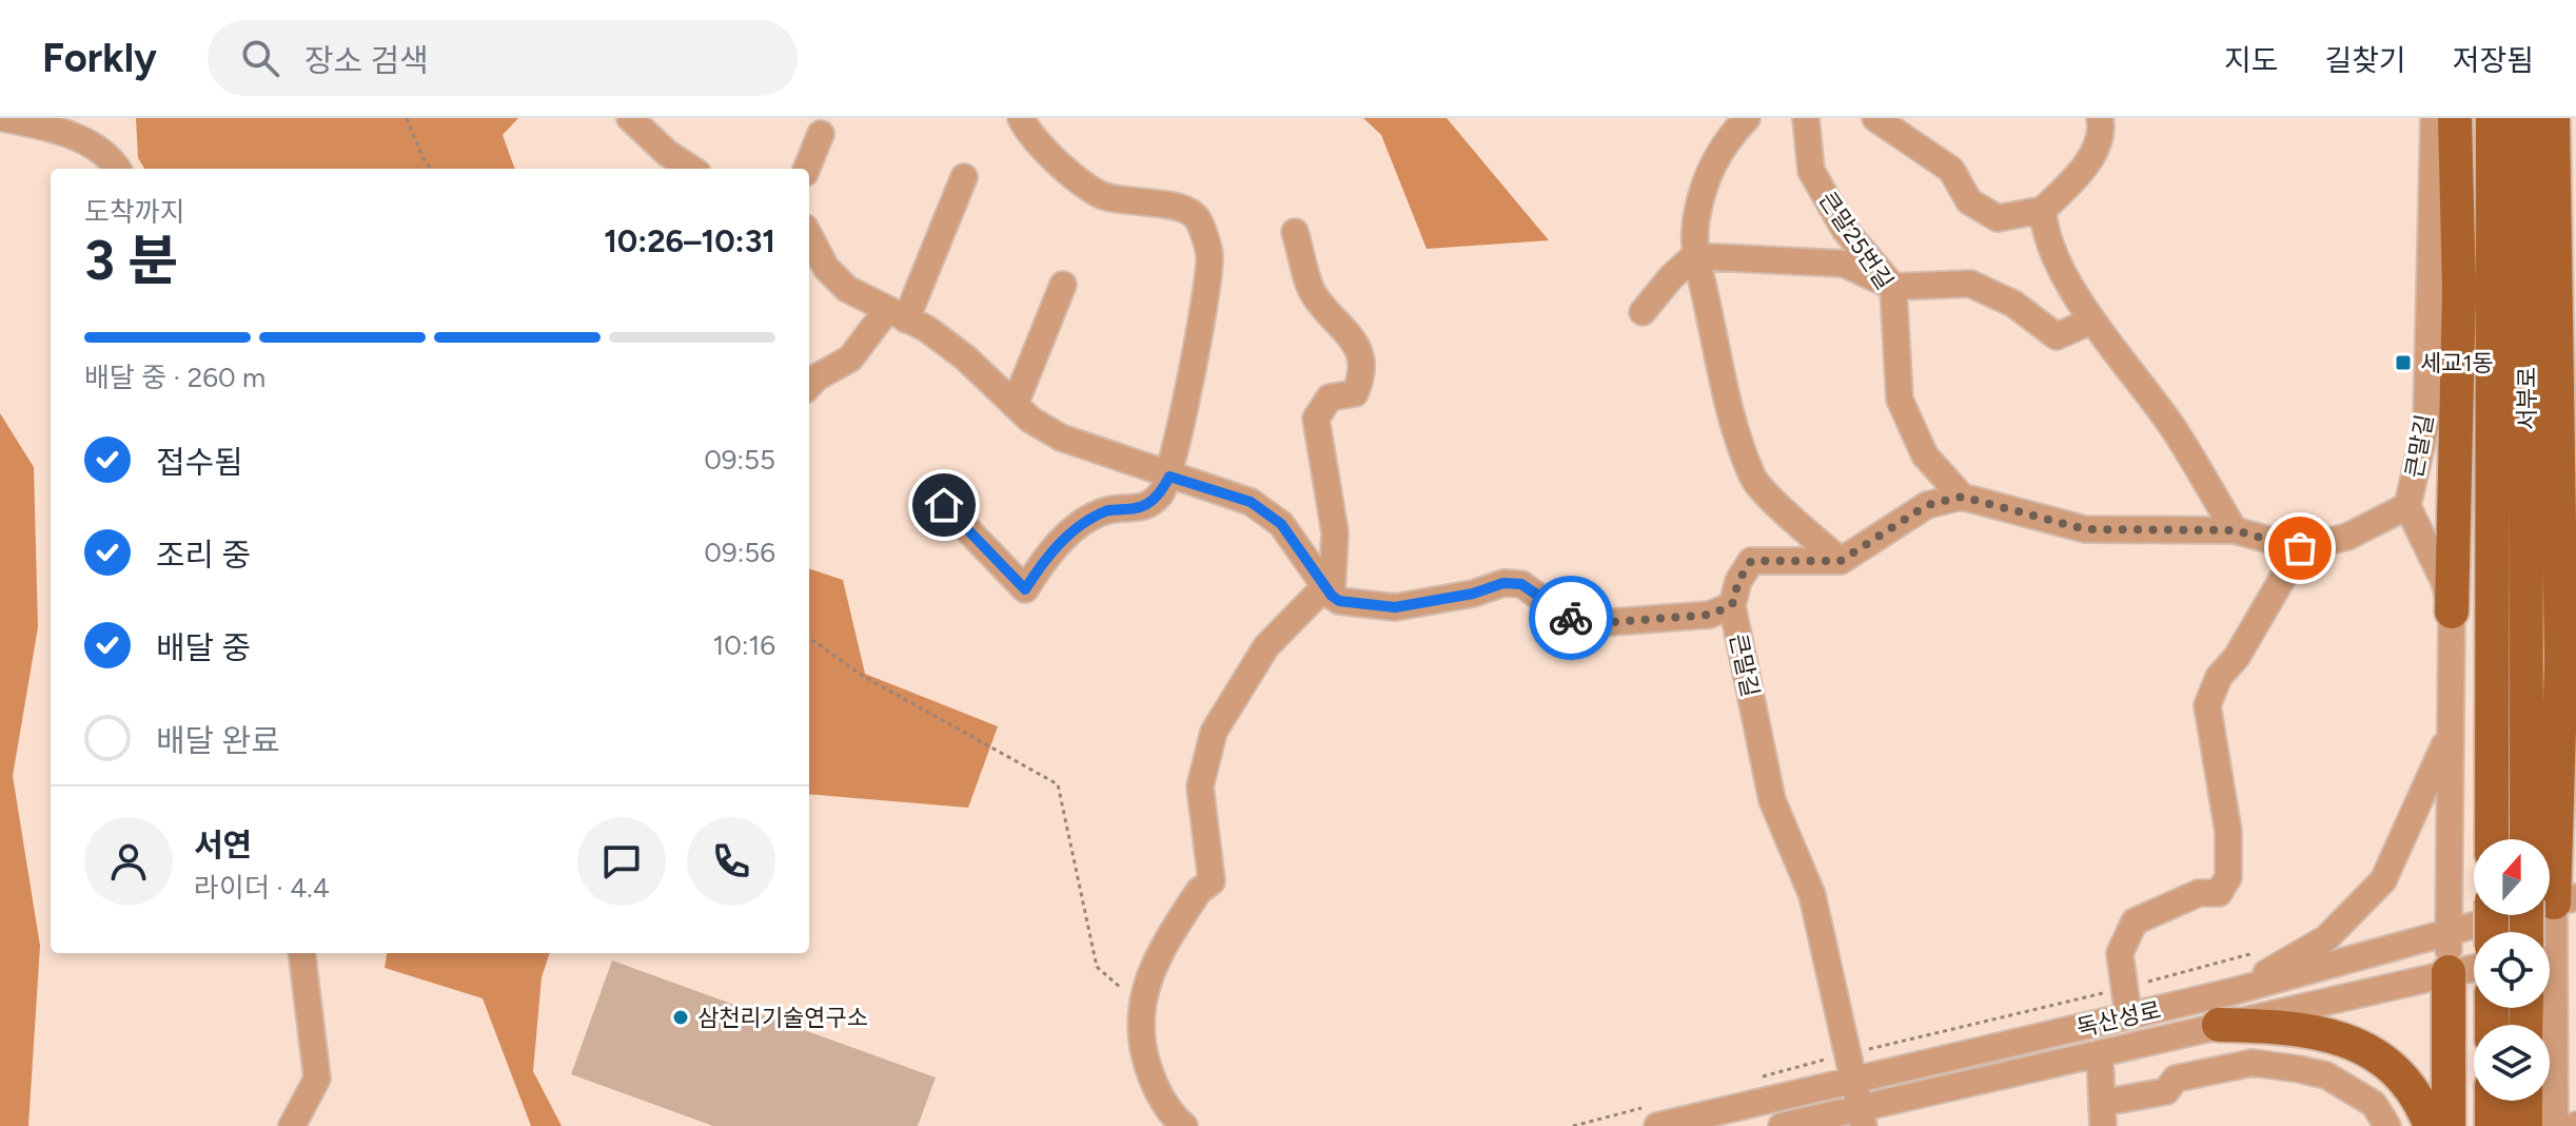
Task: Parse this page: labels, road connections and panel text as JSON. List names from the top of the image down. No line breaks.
{"streets":{"main road":["서부로"],"street":["큰말25번길","큰말길","독산성로"]},"crossings":[["큰말25번길","큰말길"],["큰말길","독산성로"]],"places":{"transit":["세교1동"],"other":["삼천리기술연구소"]},"north":"top","page":{"header":"Forkly","search":"장소 검색","nav":["지도","길찾기","저장됨"],"heading":["3 분","도착까지","10:26–10:31"],"panel":["서연","라이더 · 4.4"],"bar":"배달 중 · 260 m","list":[["접수됨","09:55"],["조리 중","09:56"],["배달 중","10:16"],"배달 완료"]}}
